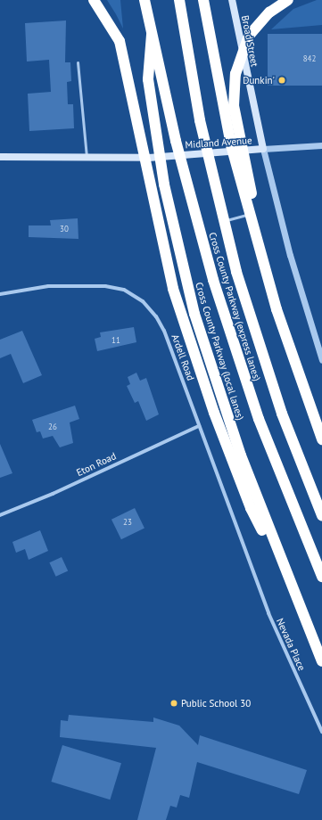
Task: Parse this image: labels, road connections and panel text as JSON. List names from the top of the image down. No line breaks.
{"streets":{"highway":["Cross County Parkway (express lanes)","Cross County Parkway (local lanes)"],"main road":["Broad Street","Midland Avenue"],"street":["Ardell Road","Eton Road","Nevada Place"]},"crossings":[["Broad Street","Midland Avenue"],["Cross County Parkway (express lanes)","Cross County Parkway (local lanes)"],["Ardell Road","Eton Road"],["Ardell Road","Nevada Place"]],"places":["Dunkin'","Public School 30"],"house_numbers":["842","30","11","26","23"]}
